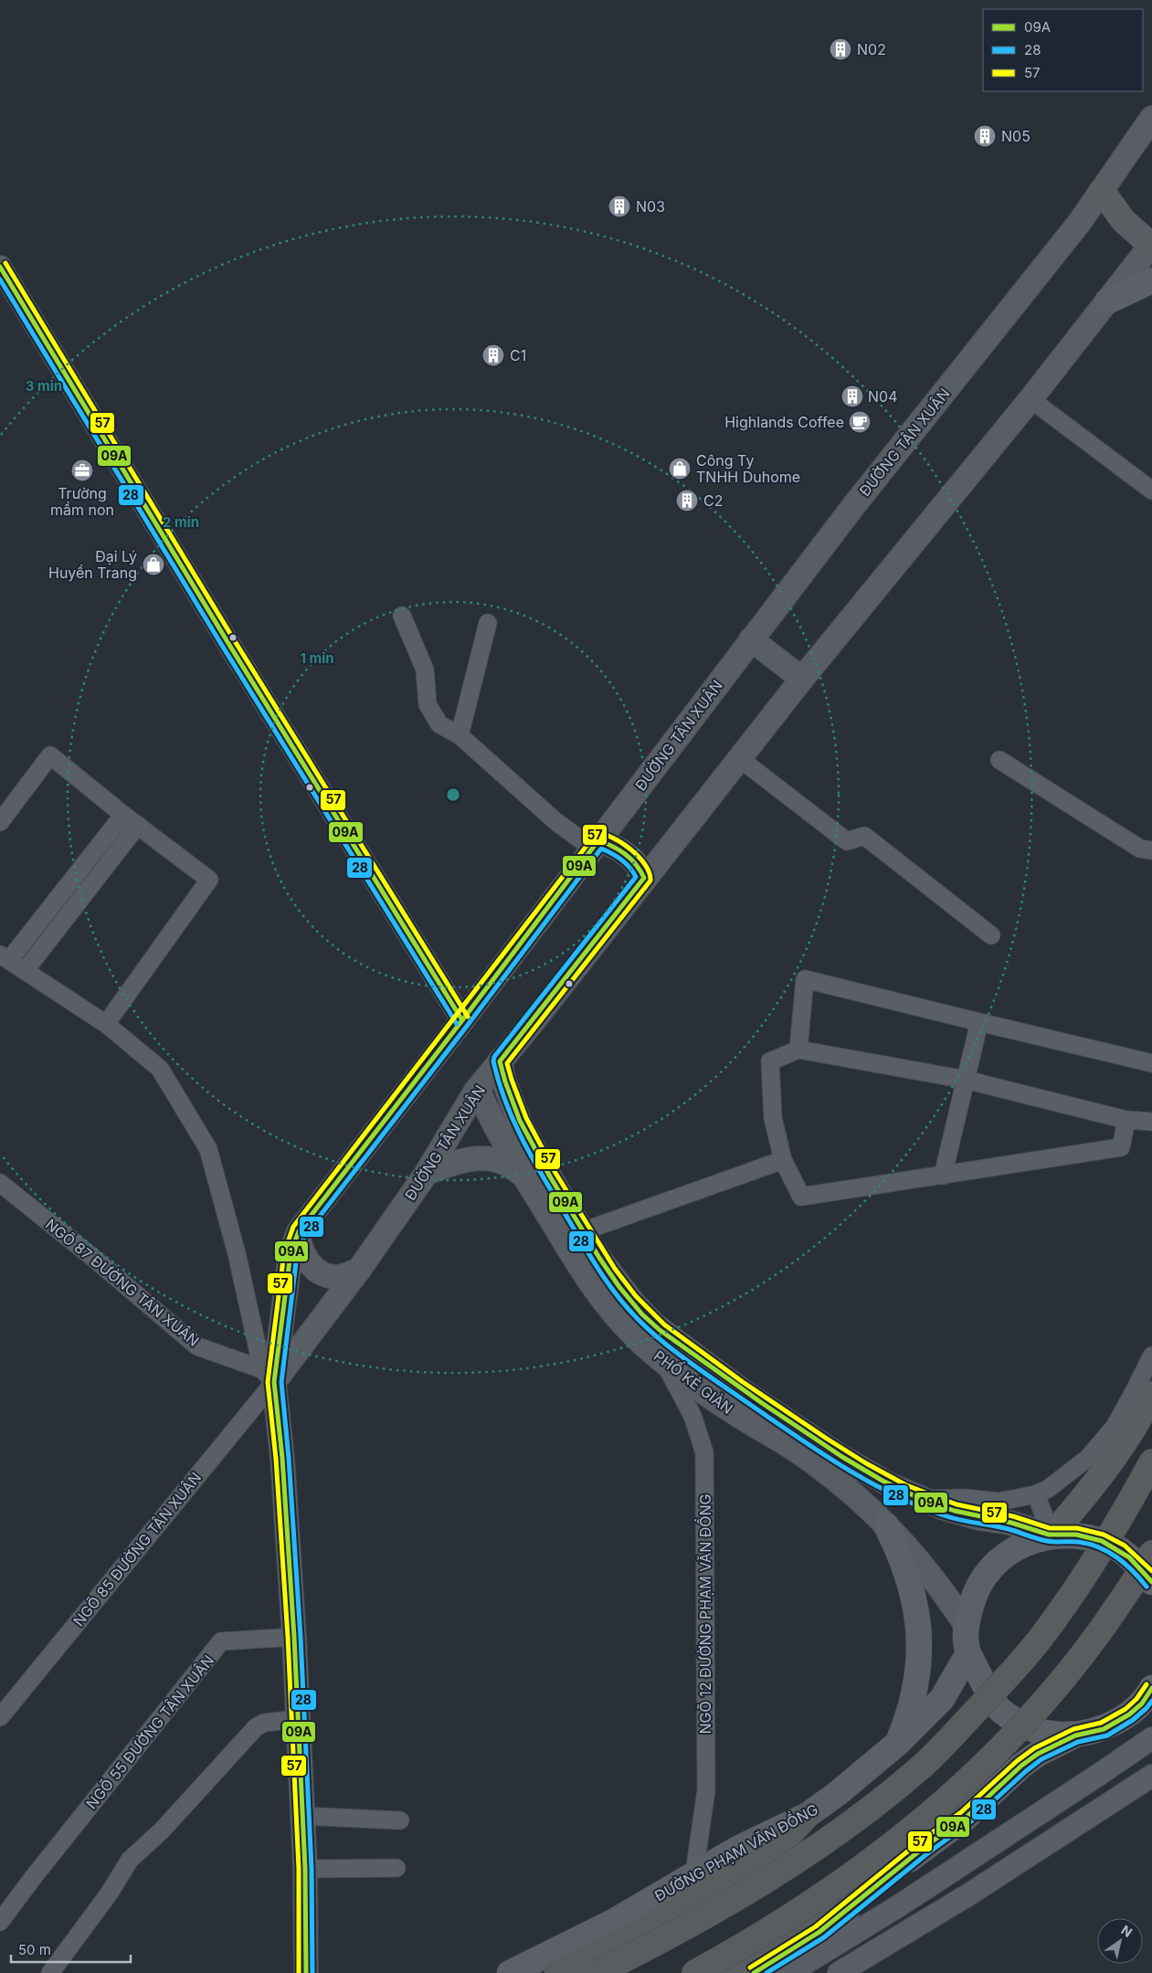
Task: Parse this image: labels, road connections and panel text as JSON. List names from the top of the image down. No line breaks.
{"streets":{"main road":["ĐƯỜNG TÂN XUÂN","PHỐ KẺ GIÀN","ĐƯỜNG PHẠM VĂN ĐỒNG"],"street":["NGÕ 87 ĐƯỜNG TÂN XUÂN","NGÕ 85 ĐƯỜNG TÂN XUÂN","NGÕ 12 ĐƯỜNG PHẠM VĂN ĐỒNG","NGÕ 55 ĐƯỜNG TÂN XUÂN"]},"crossings":[["ĐƯỜNG TÂN XUÂN","NGÕ 87 ĐƯỜNG TÂN XUÂN"],["ĐƯỜNG TÂN XUÂN","PHỐ KẺ GIÀN"],["ĐƯỜNG TÂN XUÂN","NGÕ 85 ĐƯỜNG TÂN XUÂN"],["ĐƯỜNG TÂN XUÂN","NGÕ 55 ĐƯỜNG TÂN XUÂN"],["NGÕ 87 ĐƯỜNG TÂN XUÂN","NGÕ 85 ĐƯỜNG TÂN XUÂN"],["PHỐ KẺ GIÀN","NGÕ 12 ĐƯỜNG PHẠM VĂN ĐỒNG"],["NGÕ 12 ĐƯỜNG PHẠM VĂN ĐỒNG","ĐƯỜNG PHẠM VĂN ĐỒNG"]],"places":{"building":["N02","N05","N03","C1","N04","C2"],"cafe":["Highlands Coffee"],"shop":["Công Ty TNHH Duhome","Đại Lý Huyền Trang"],"office":["Trường mầm non"]},"lines":["transit line 57","transit line 09A","transit line 28"],"legend":["09A","28","57"],"scale_bar":"50 m","north":"top right","rings":["3 min","2 min","1 min"]}
